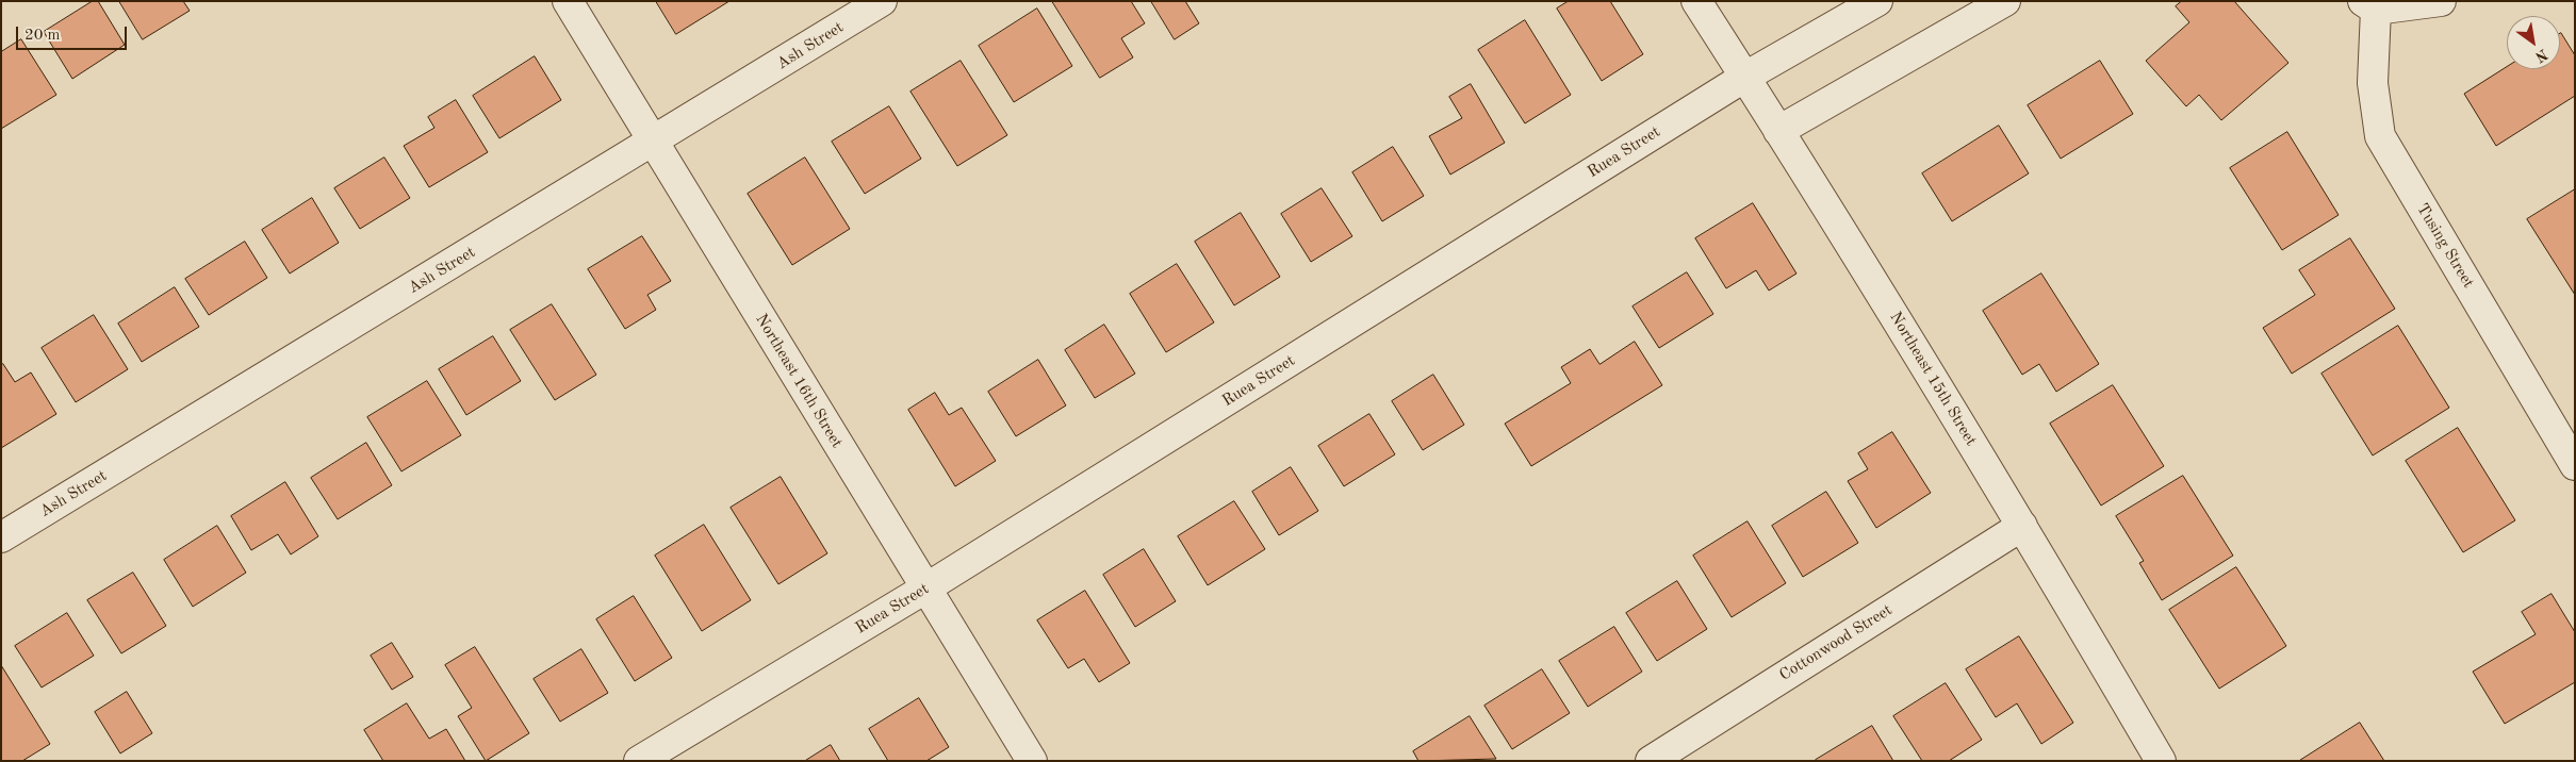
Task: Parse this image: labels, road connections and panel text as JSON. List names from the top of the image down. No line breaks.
{"streets":{"street":["Ash Street","Ruea Street","Tusing Street","Northeast 15th Street","Northeast 16th Street","Cottonwood Street"]},"crossings":[["Ash Street","Northeast 16th Street"],["Ruea Street","Northeast 15th Street"],["Ruea Street","Northeast 16th Street"],["Northeast 15th Street","Cottonwood Street"]],"scale_bar":"20 m","north":"bottom right"}
